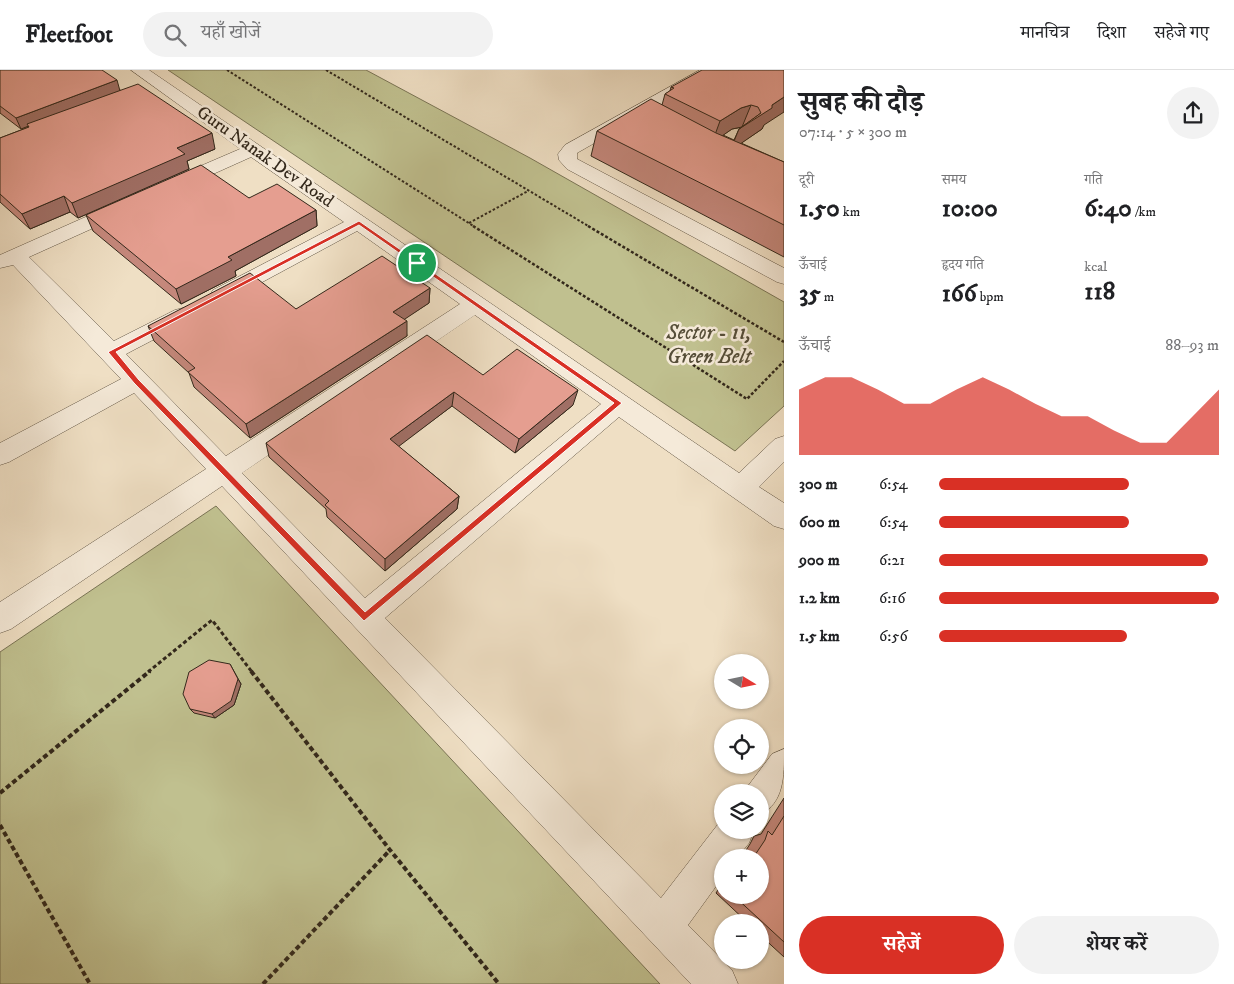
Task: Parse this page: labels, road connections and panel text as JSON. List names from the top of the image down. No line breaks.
{"streets":{"street":["Guru Nanak Dev Road"]},"parks":["Sector - 11, Green Belt"],"north":"right","page":{"header":"Fleetfoot","search":"यहाँ खोजें","nav":["मानचित्र","दिशा","सहेजे गए"],"heading":["सुबह की दौड़","07:14 · 5 × 300 m"],"stats":[["दूरी","1.50 km"],["समय","10:00"],["गति","6:40 /km"],["ऊँचाई","35 m"],["हृदय गति","166 bpm"],["kcal","118"]],"chart":["ऊँचाई","88–93 m"],"list":[{"name":"300 m","note":"6:54"},{"name":"600 m","note":"6:54"},{"name":"900 m","note":"6:21"},{"name":"1.2 km","note":"6:16"},{"name":"1.5 km","note":"6:56"}],"map_buttons":["+","−"],"buttons":["सहेजें","शेयर करें"]}}
